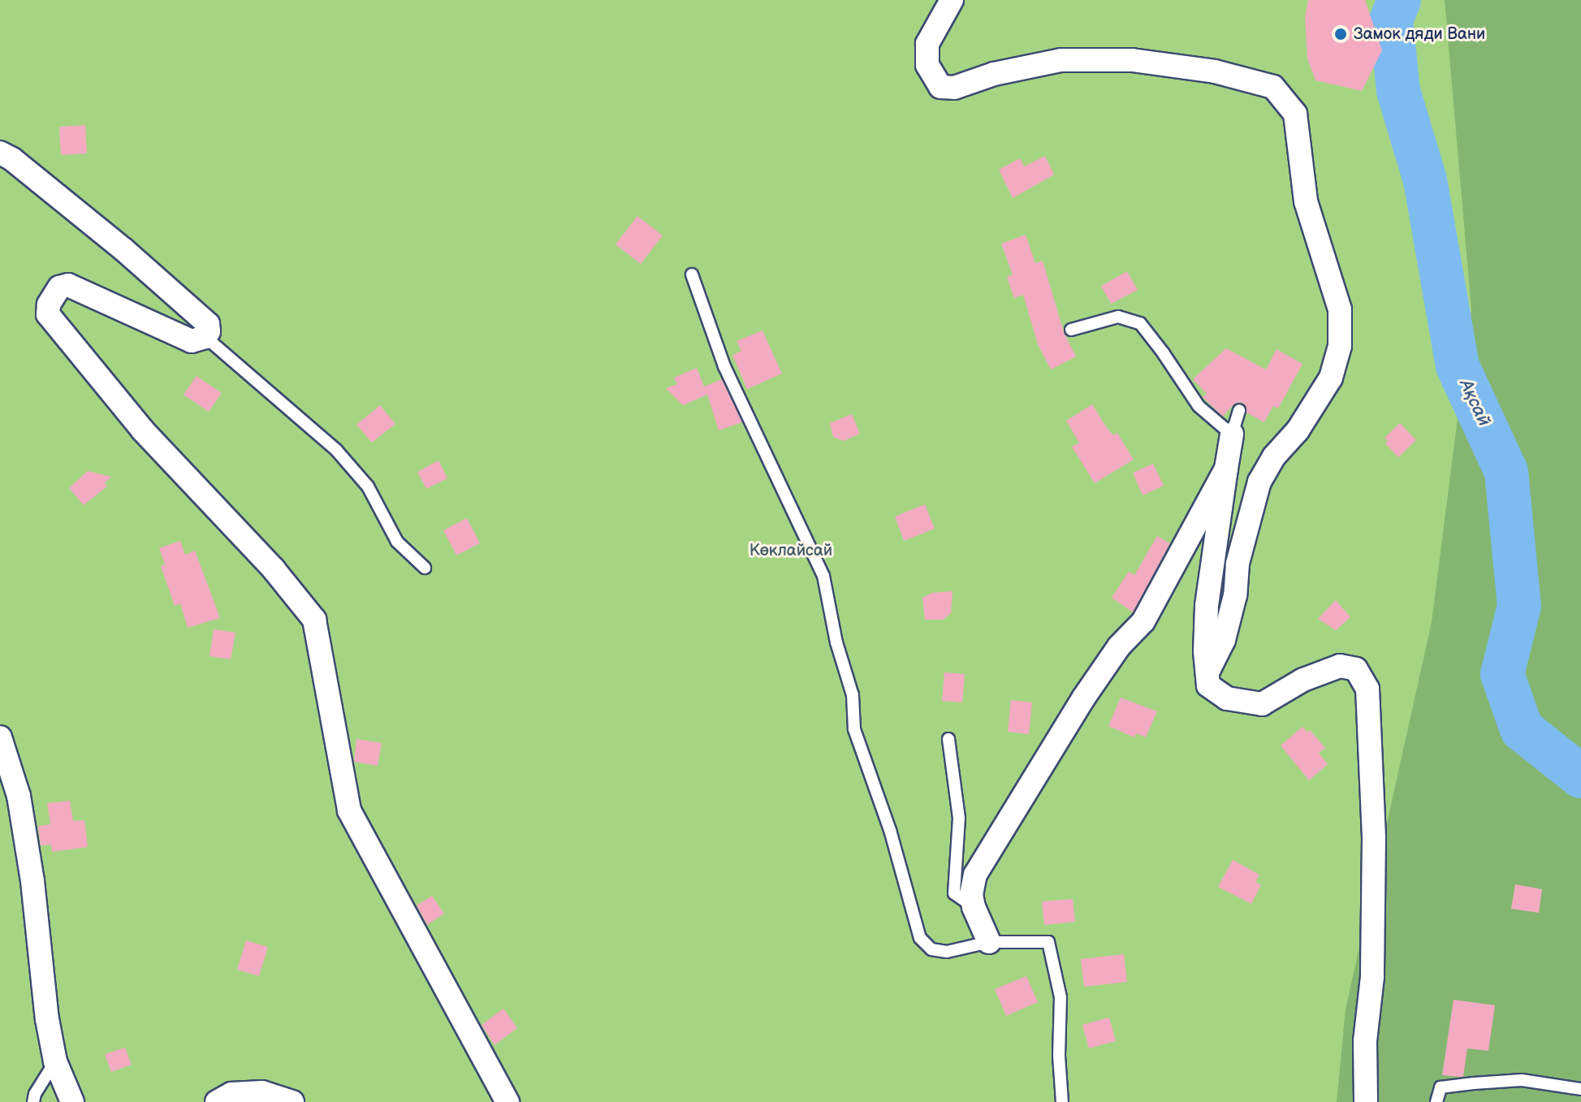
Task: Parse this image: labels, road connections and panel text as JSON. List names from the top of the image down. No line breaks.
{"water":["Ақсай"],"parks":["Көклайсай"],"places":["Замок дяди Вани"]}
